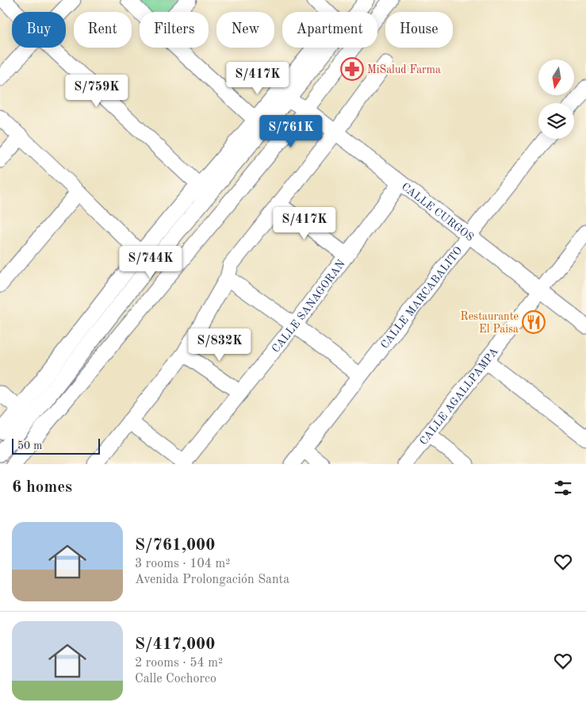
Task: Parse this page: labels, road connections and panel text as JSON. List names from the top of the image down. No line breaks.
{"streets":{"street":["CALLE CURGOS","CALLE MARCABALITO","CALLE SANAGORAN","CALLE AGALLPAMPA"]},"crossings":[["CALLE CURGOS","CALLE MARCABALITO"],["CALLE CURGOS","CALLE SANAGORAN"],["CALLE CURGOS","CALLE AGALLPAMPA"]],"places":{"pharmacy":["MiSalud Farma"],"restaurant":["Restaurante El Paisa"]},"scale_bar":"50 m","north":"bottom","page":{"chip":["Buy","Rent","Filters","New","Apartment","House"],"price":["S/417K","S/759K","S/761K","S/417K","S/744K","S/832K"],"scale":"50 m","heading":"6 homes","list":[{"name":"S/761,000","note":"3 rooms · 104 m² · Avenida Prolongación Santa"},{"name":"S/417,000","note":"2 rooms · 54 m² · Calle Cochorco"}]}}
